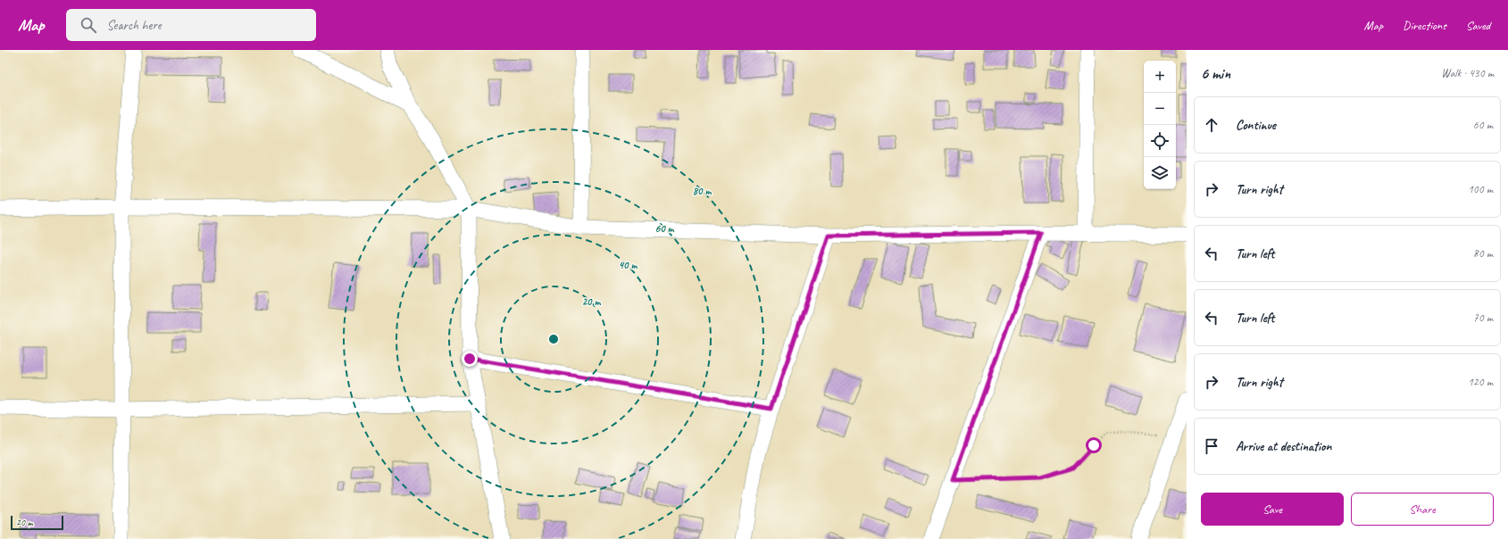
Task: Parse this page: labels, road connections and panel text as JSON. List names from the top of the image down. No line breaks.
{"scale_bar":"20 m","page":{"header":"Map","search":"Search here","nav":["Map","Directions","Saved"],"heading":["6 min","Walk · 430 m"],"map_buttons":["+","−"],"list":[["Continue","60 m"],["Turn right","100 m"],["Turn left","80 m"],["Turn left","70 m"],["Turn right","120 m"],"Arrive at destination"],"buttons":["Save","Share"],"scale":"20 m"},"rings":["80 m","60 m","40 m","20 m"]}
